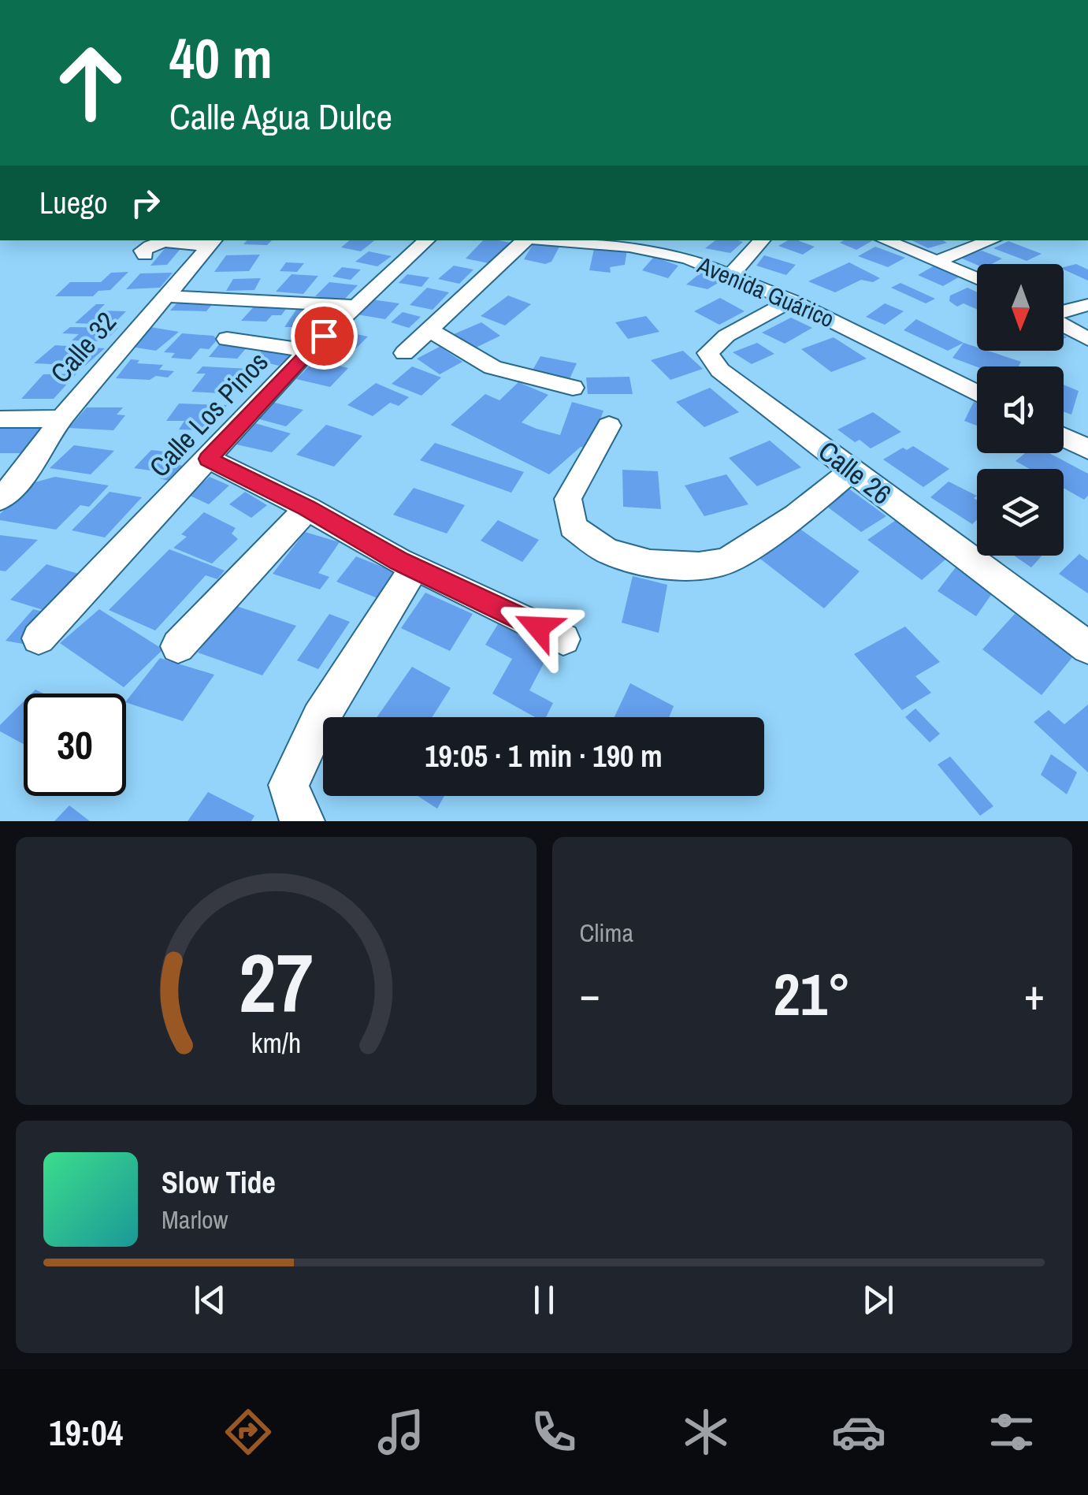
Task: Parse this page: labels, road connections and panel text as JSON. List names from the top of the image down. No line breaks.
{"streets":{"street":["Avenida Guárico","Calle 32","Calle Los Pinos","Calle 26"]},"crossings":[["Avenida Guárico","Calle 26"]],"north":"bottom","page":{"turn":["40 m","Calle Agua Dulce"],"then":"Luego","limit":"30","trip":"19:05 · 1 min · 190 m","tile":"Clima","heat":["−","21°","+"],"song":["Slow Tide","Marlow"],"tabs":"19:04","gauge":["27","km/h"]}}
